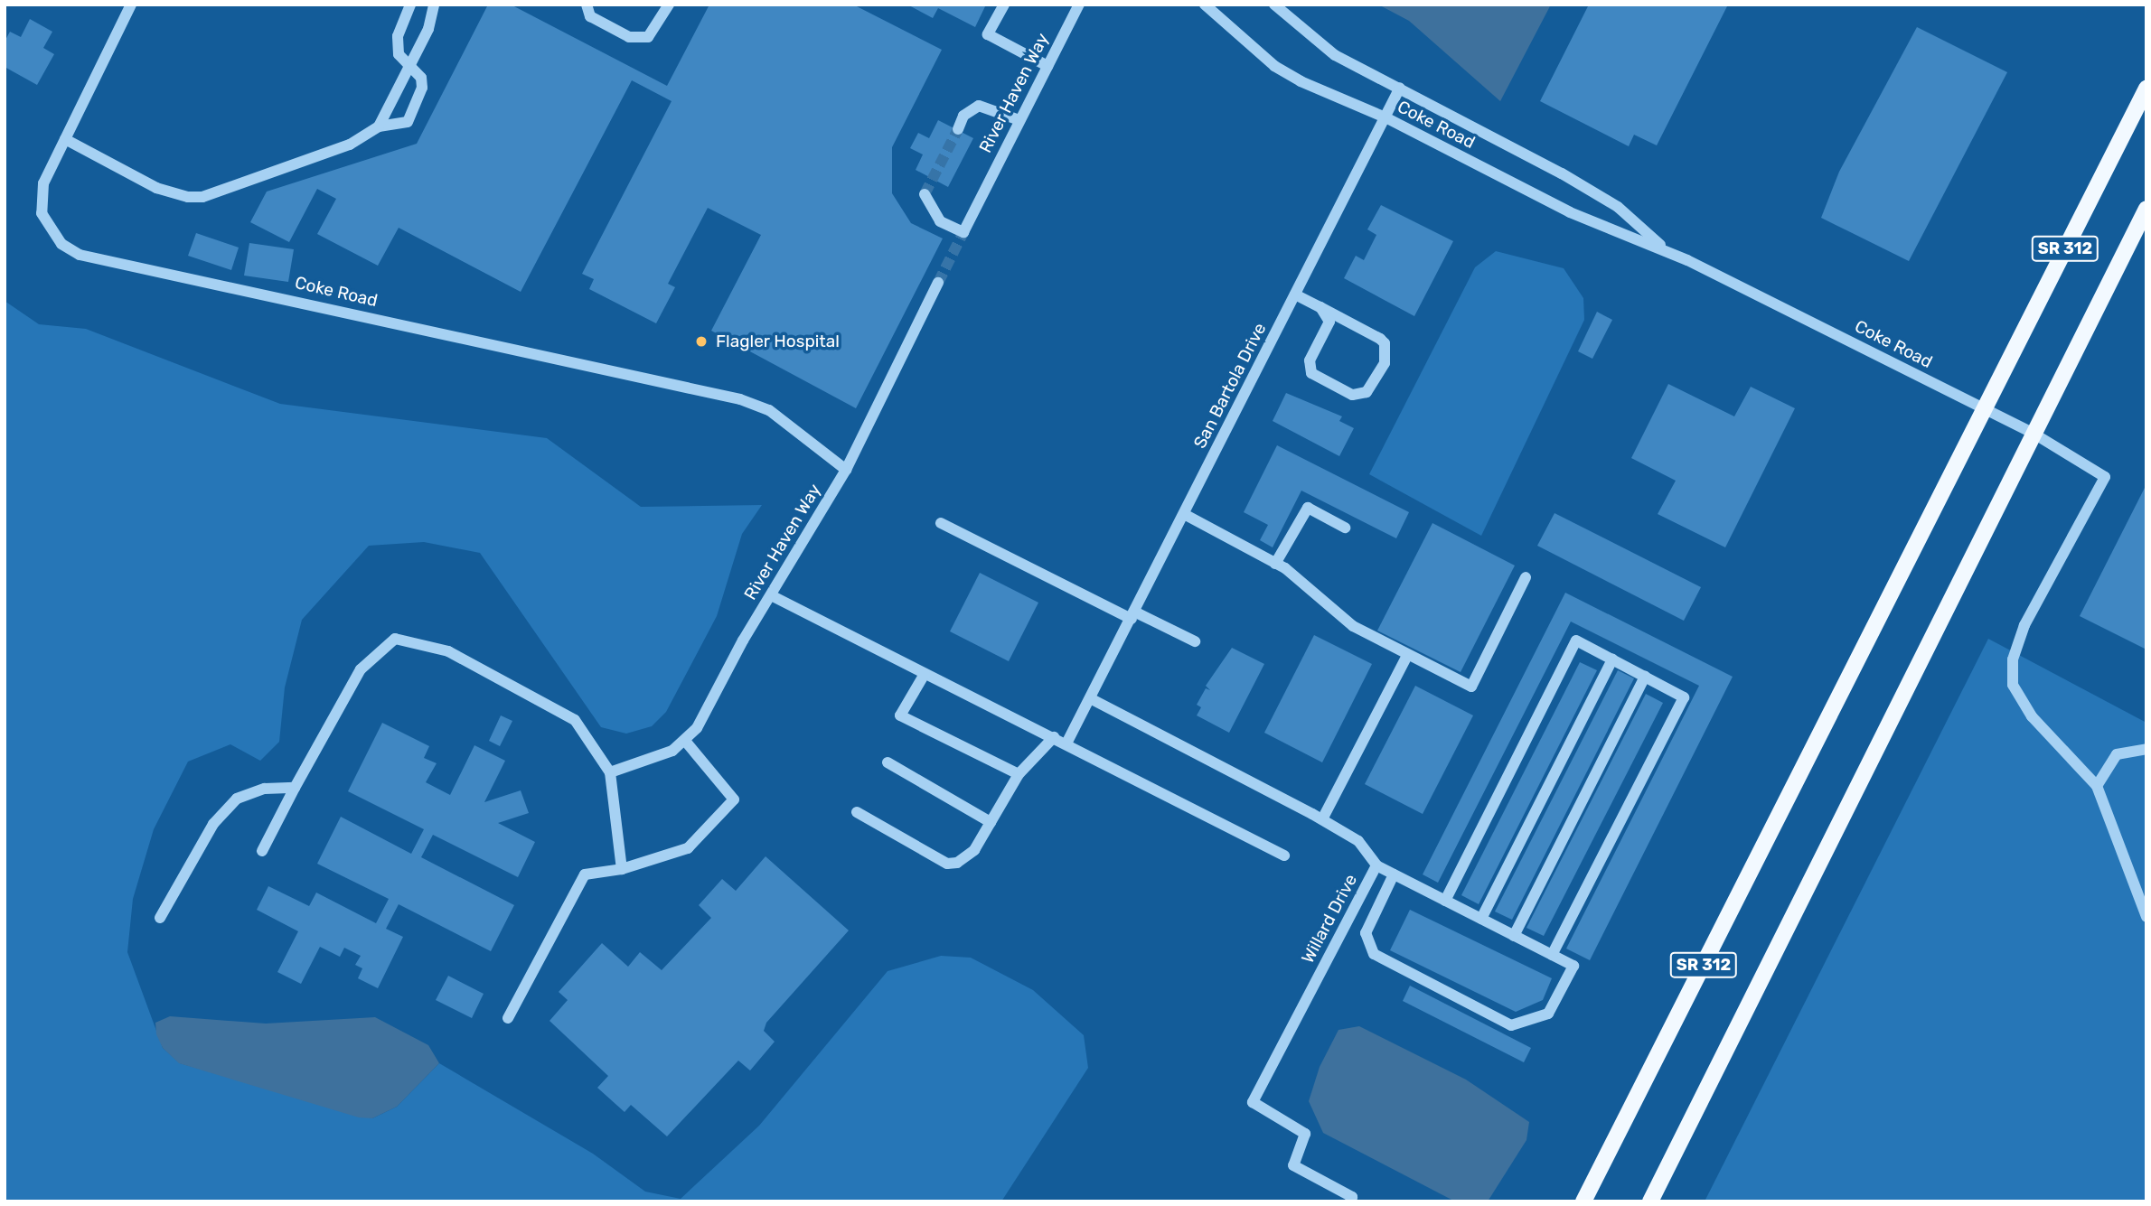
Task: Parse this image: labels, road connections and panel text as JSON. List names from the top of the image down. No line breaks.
{"streets":{"main road":["SR 312"],"street":["River Haven Way","Coke Road","San Bartola Drive","Willard Drive"]},"crossings":[["River Haven Way","Coke Road"],["Coke Road","SR 312"],["Coke Road","San Bartola Drive"],["San Bartola Drive","Willard Drive"]],"places":["Flagler Hospital"]}
